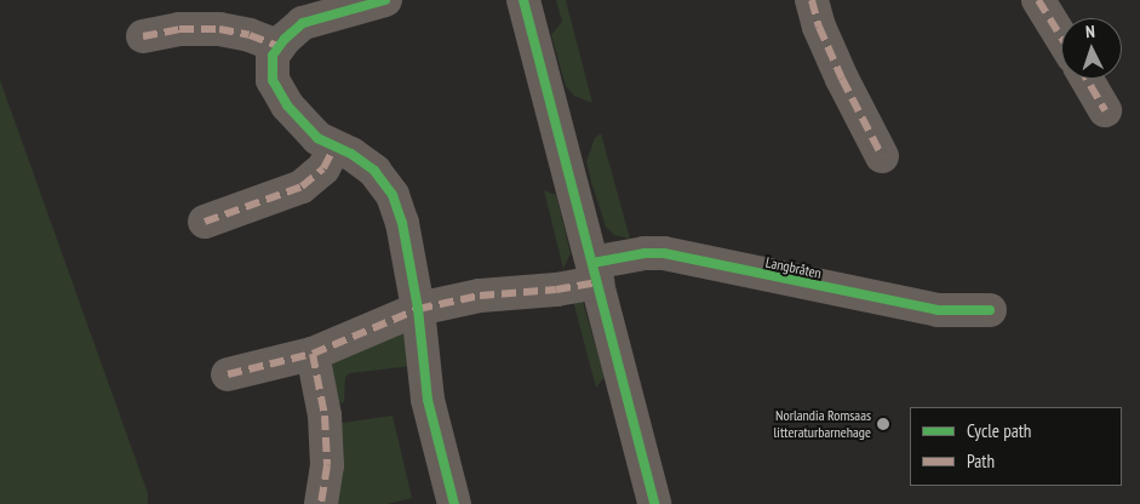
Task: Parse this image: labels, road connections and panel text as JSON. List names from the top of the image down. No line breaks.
{"streets":{"street":["Langbråten"]},"places":["Norlandia Romsaas litteraturbarnehage"],"legend":["Cycle path","Path"],"north":"top"}
